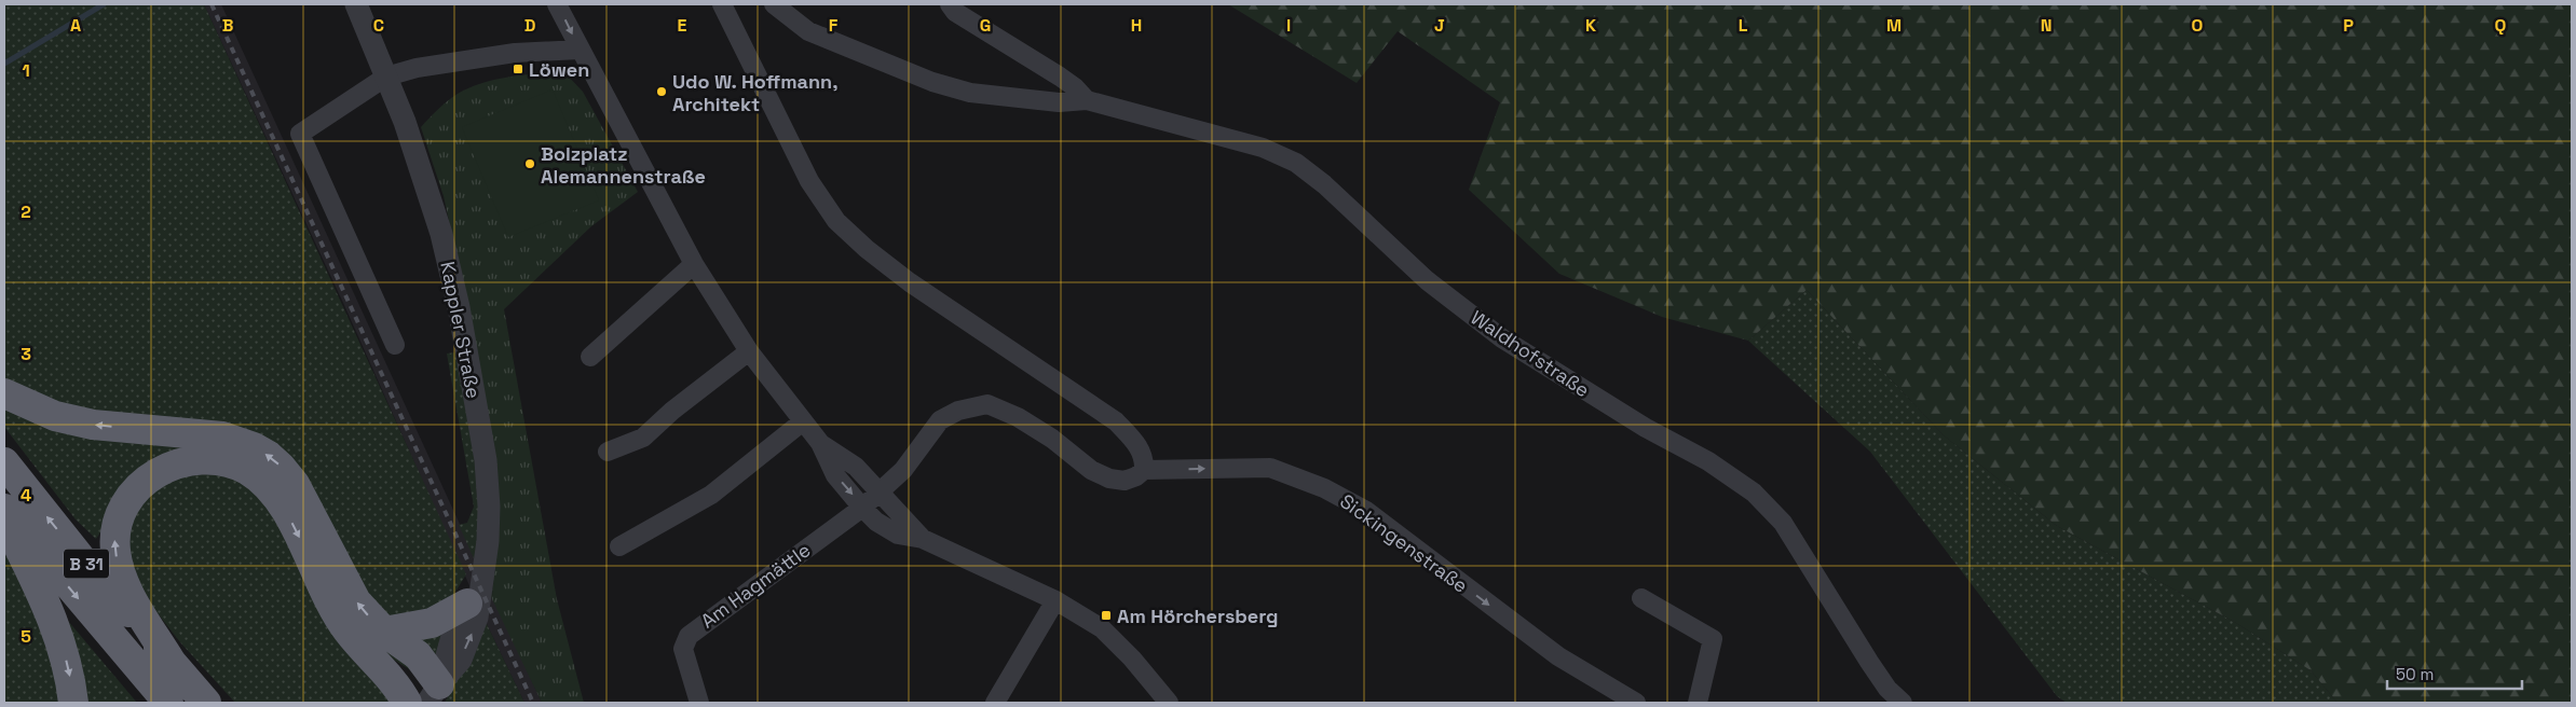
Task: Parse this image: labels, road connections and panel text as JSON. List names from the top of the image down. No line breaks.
{"streets":{"highway":["B 31"],"street":["Kappler Straße","Waldhofstraße","Sickingenstraße","Am Hagmättle"]},"one_way":["Sickingenstraße"],"places":{"transit":["Löwen","Am Hörchersberg"],"other":["Udo W. Hoffmann, Architekt","Bolzplatz Alemannenstraße"]},"scale_bar":"50 m","grid":{"columns":["A","B","C","D","E","F","G","H","I","J","K","L","M","N","O","P","Q"],"rows":["1","2","3","4","5"]}}
